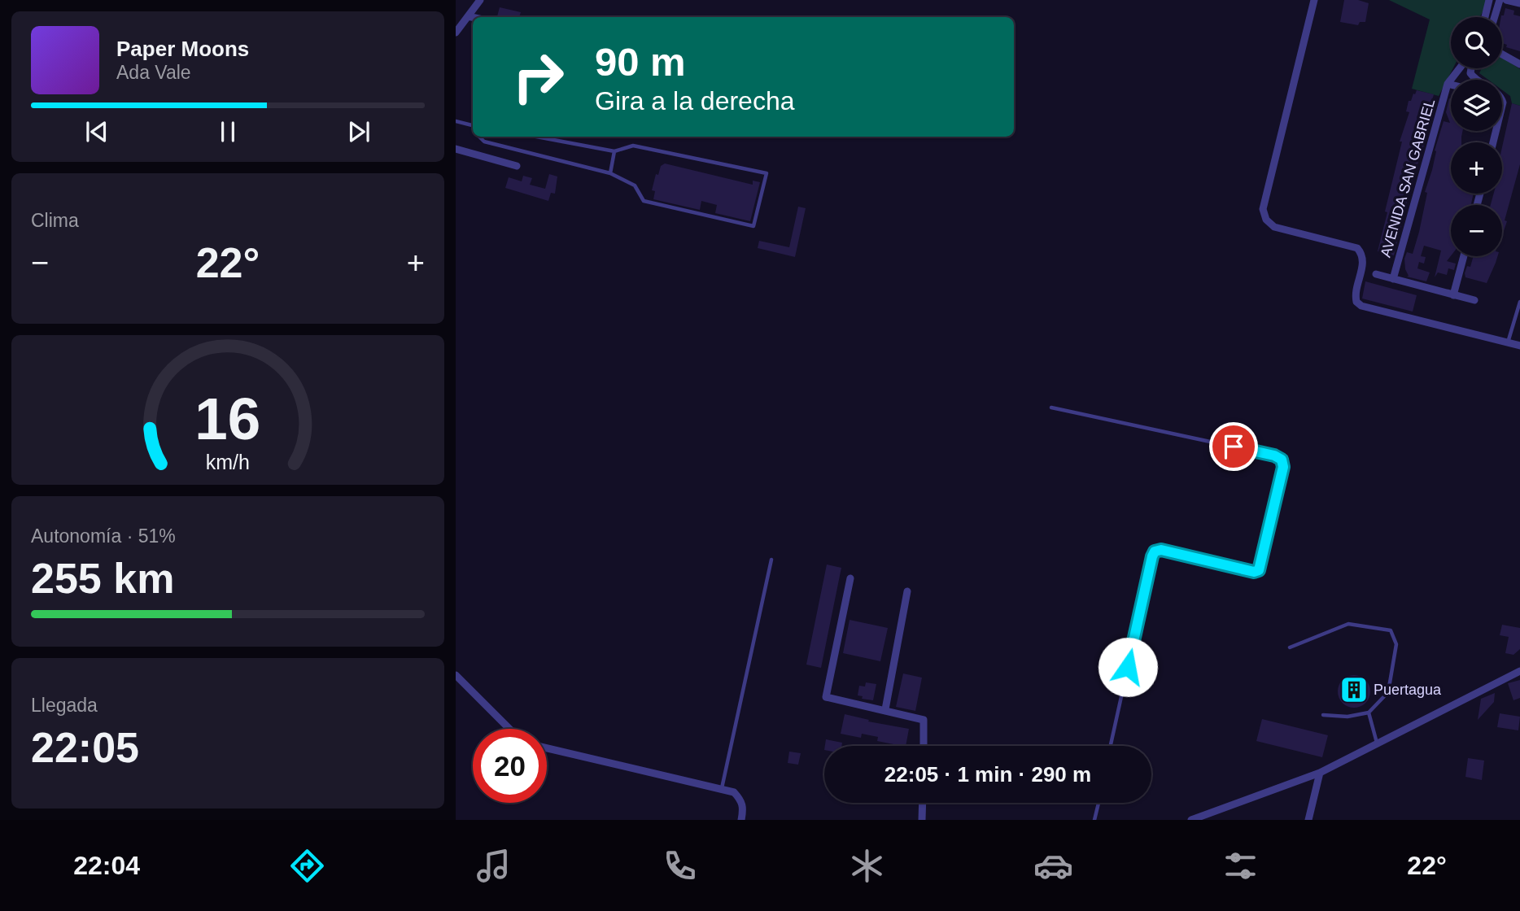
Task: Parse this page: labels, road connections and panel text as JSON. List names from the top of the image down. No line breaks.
{"streets":{"street":["AVENIDA SAN GABRIEL"]},"places":{"building":["Puertagua"]},"page":{"map_buttons":["+","−"],"turn":["90 m","Gira a la derecha"],"song":["Paper Moons","Ada Vale"],"tile":["Clima",["Autonomía · 51%","255 km"],["Llegada","22:05"]],"heat":["−","22°","+"],"limit":"20","trip":"22:05 · 1 min · 290 m","tabs":["22:04","22°"],"gauge":["16","km/h"]}}
